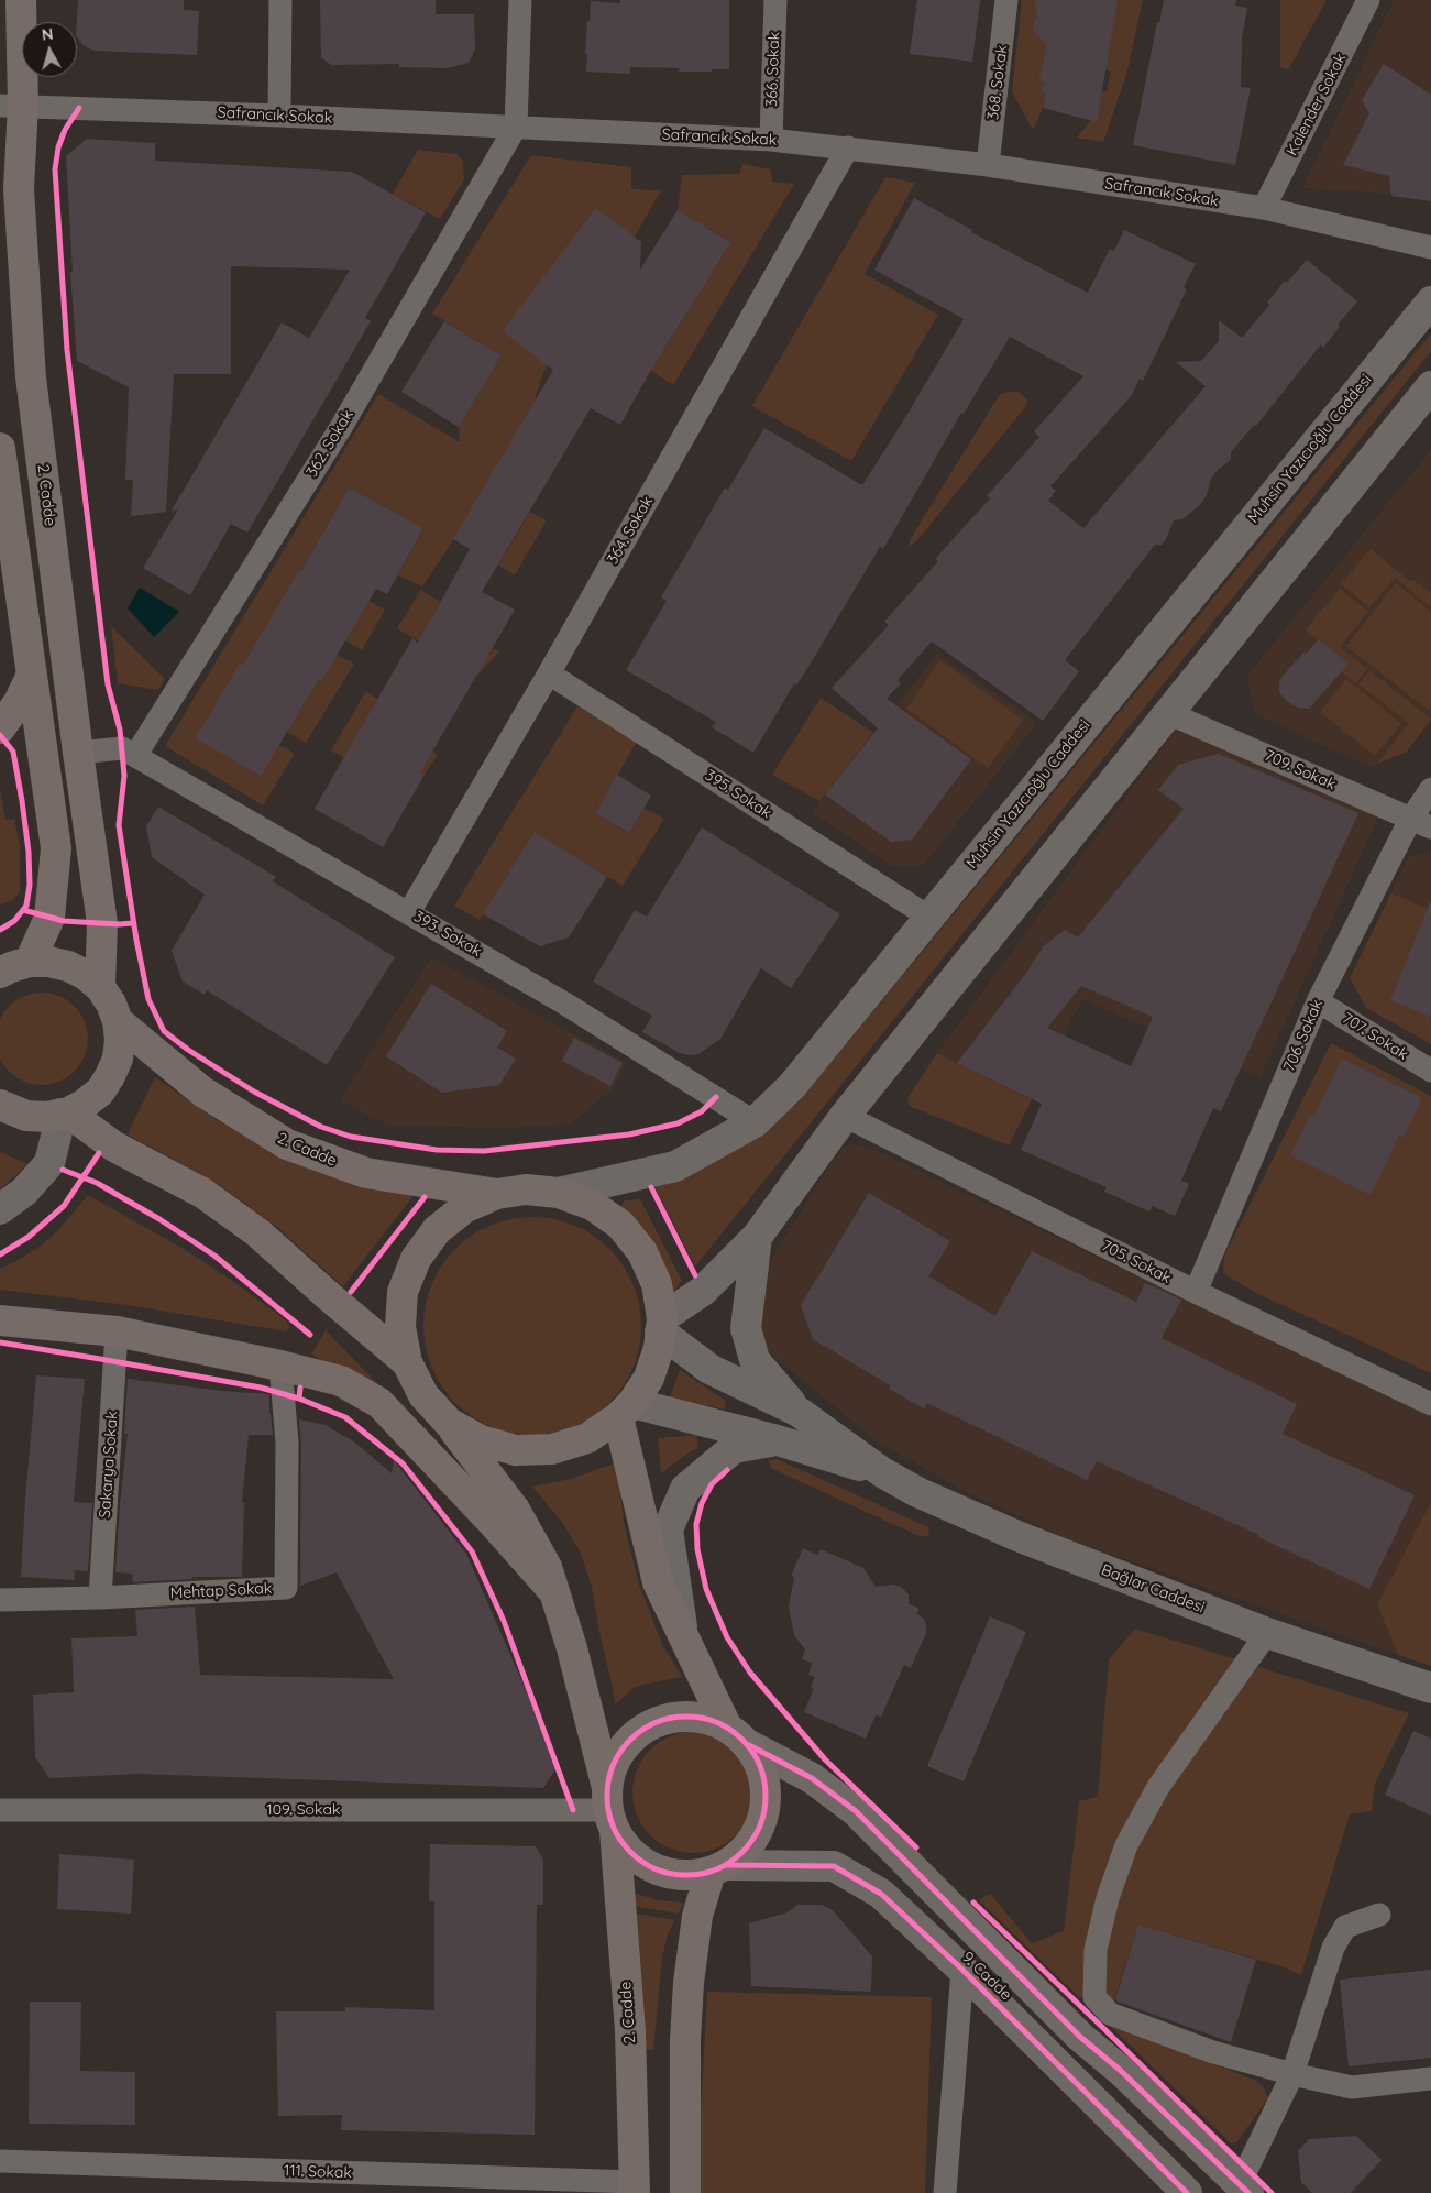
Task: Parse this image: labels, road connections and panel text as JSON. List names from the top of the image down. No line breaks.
{"streets":{"main road":["Muhsin Yazıcıoğlu Caddesi","2. Cadde","Bağlar Caddesi","9. Cadde"],"street":["366. Sokak","368. Sokak","Kalender Sokak","Safrancık Sokak","362. Sokak","364. Sokak","709. Sokak","395. Sokak","393. Sokak","706. Sokak","707. Sokak","705. Sokak","Sakarya Sokak","Mehtap Sokak","109. Sokak","111. Sokak"]},"crossings":[["366. Sokak","Safrancık Sokak"],["368. Sokak","Safrancık Sokak"],["Kalender Sokak","Safrancık Sokak"],["Safrancık Sokak","362. Sokak"],["Safrancık Sokak","2. Cadde"],["Safrancık Sokak","364. Sokak"],["362. Sokak","393. Sokak"],["Muhsin Yazıcıoğlu Caddesi","395. Sokak"],["Muhsin Yazıcıoğlu Caddesi","393. Sokak"],["2. Cadde","393. Sokak"],["2. Cadde","109. Sokak"],["2. Cadde","9. Cadde"],["2. Cadde","111. Sokak"],["364. Sokak","395. Sokak"],["364. Sokak","393. Sokak"],["709. Sokak","706. Sokak"],["706. Sokak","707. Sokak"],["706. Sokak","705. Sokak"],["Sakarya Sokak","Mehtap Sokak"],["109. Sokak","9. Cadde"]],"north":"top"}
